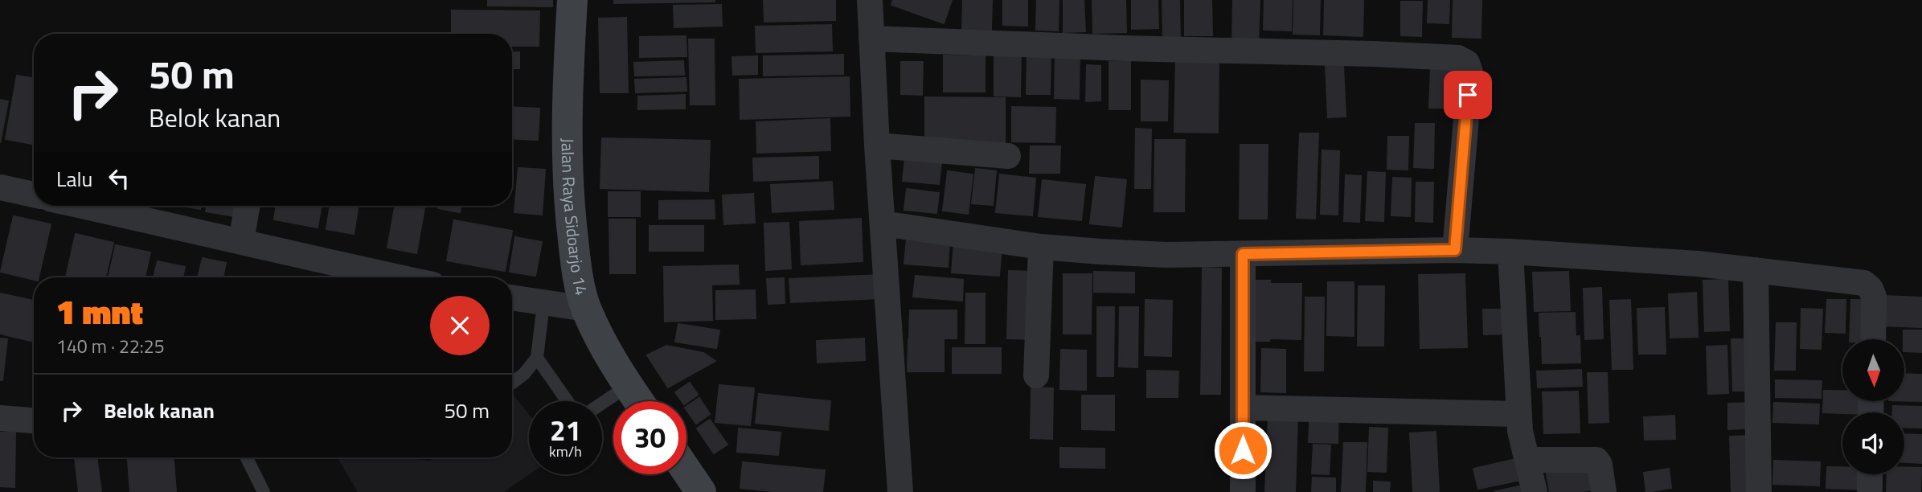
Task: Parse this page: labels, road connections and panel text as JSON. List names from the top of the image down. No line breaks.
{"streets":{"main road":["Jalan Raya Sidoarjo 14"]},"north":"bottom","page":{"turn":["50 m","Belok kanan"],"then":"Lalu","heading":["1 mnt","140 m · 22:25"],"list":[{"name":"Belok kanan","value":"50 m"}],"speed":"21 km/h","limit":"30"}}
